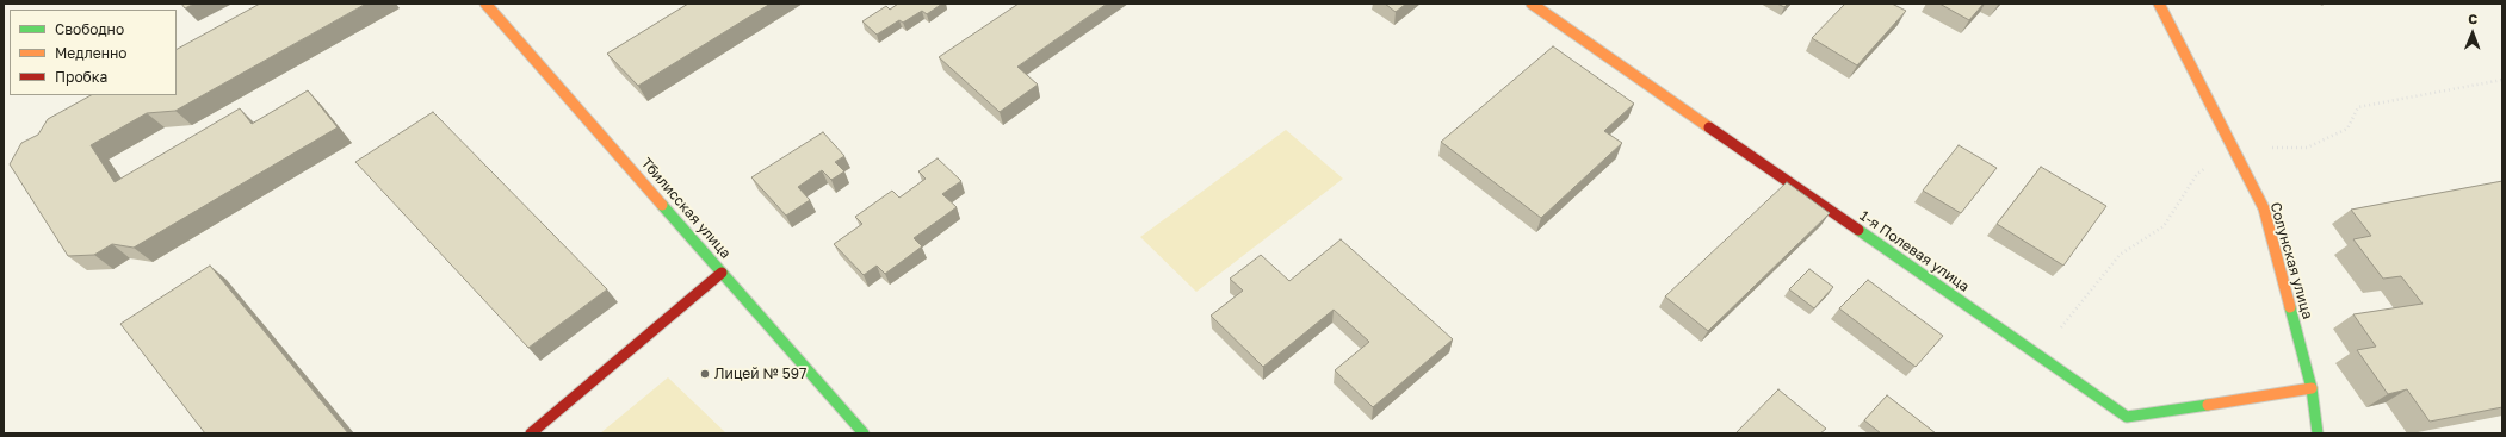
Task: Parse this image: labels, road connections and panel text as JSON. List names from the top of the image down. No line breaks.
{"streets":{"street":["Тбилисская улица","1-я Полевая улица","Солунская улица"]},"crossings":[["1-я Полевая улица","Солунская улица"]],"places":["Лицей № 597"],"legend":["Свободно","Медленно","Пробка"],"north":"top"}
